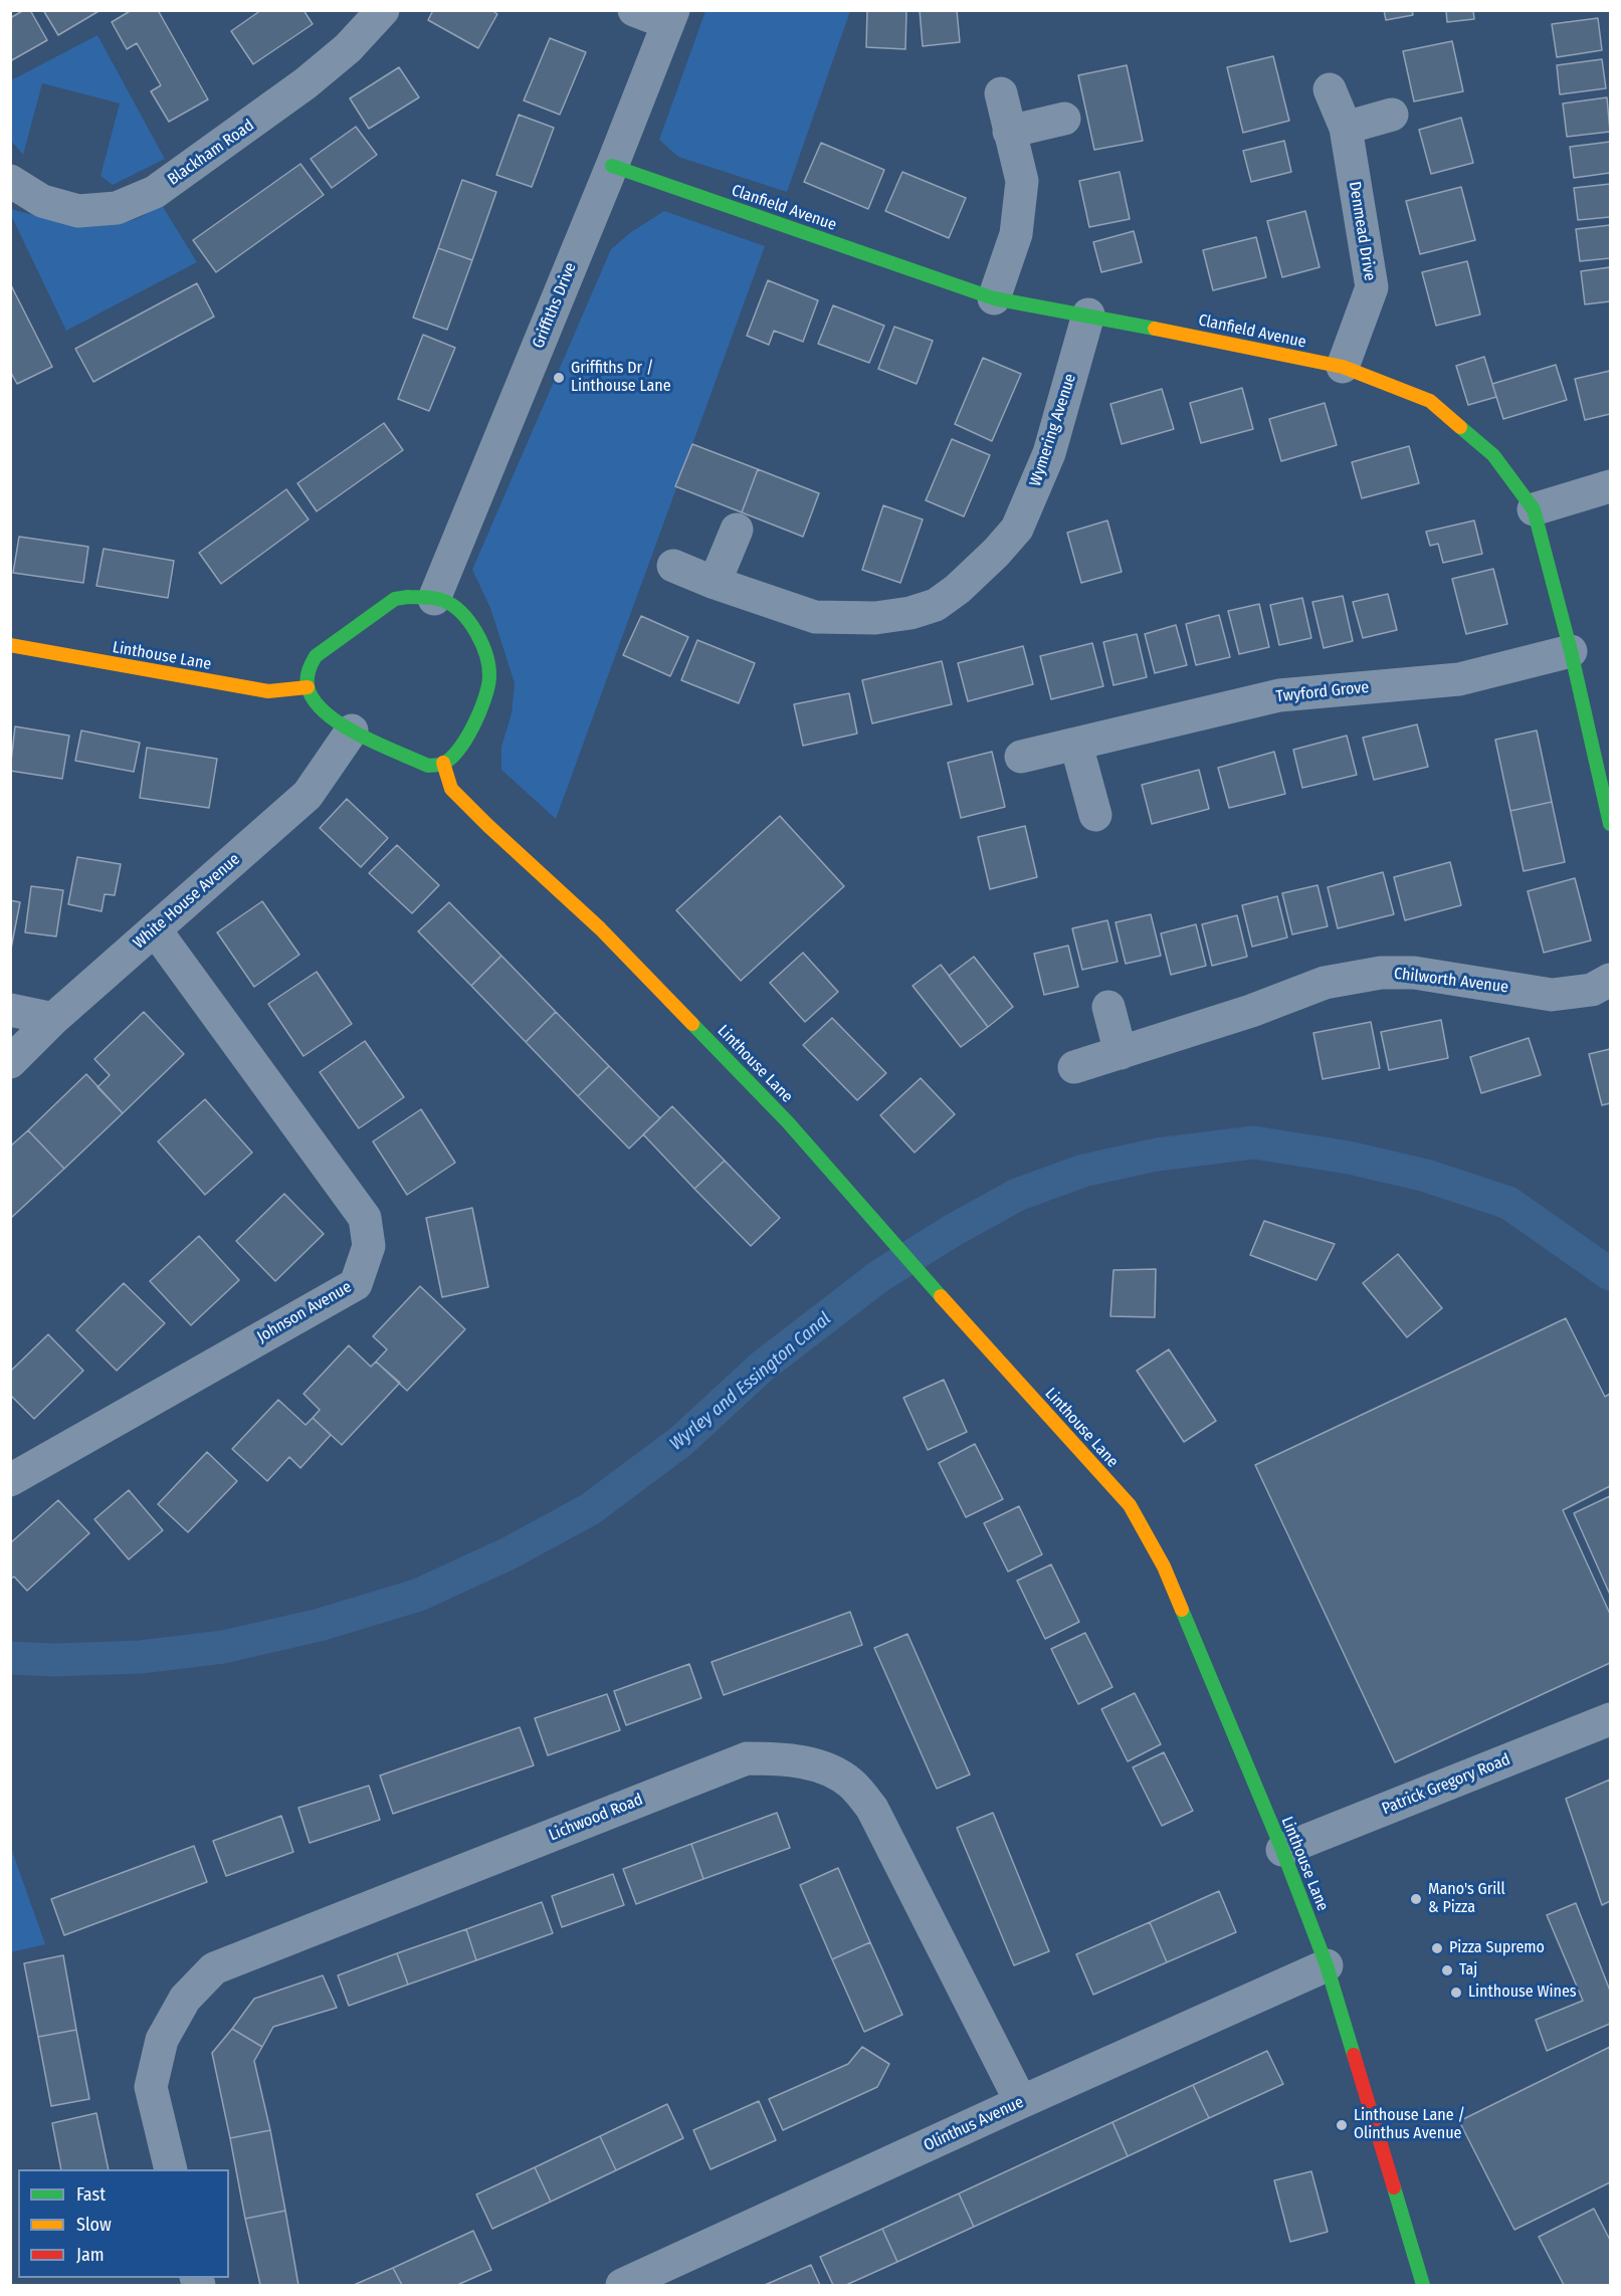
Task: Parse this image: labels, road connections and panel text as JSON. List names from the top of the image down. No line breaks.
{"streets":{"street":["Blackham Road","Clanfield Avenue","Denmead Drive","Griffiths Drive","Wymering Avenue","Linthouse Lane","Twyford Grove","White House Avenue","Chilworth Avenue","Johnson Avenue","Patrick Gregory Road","Lichwood Road","Olinthus Avenue"]},"crossings":[["Clanfield Avenue","Denmead Drive"],["Clanfield Avenue","Griffiths Drive"],["Clanfield Avenue","Wymering Avenue"],["Clanfield Avenue","Twyford Grove"],["Griffiths Drive","Linthouse Lane"],["Griffiths Drive","White House Avenue"],["Linthouse Lane","White House Avenue"],["Linthouse Lane","Patrick Gregory Road"],["Linthouse Lane","Olinthus Avenue"],["White House Avenue","Johnson Avenue"],["Lichwood Road","Olinthus Avenue"]],"water":["Wyrley and Essington Canal"],"places":["Griffiths Dr / Linthouse Lane","Mano's Grill & Pizza","Pizza Supremo","Taj","Linthouse Wines","Linthouse Lane / Olinthus Avenue"],"legend":["Fast","Slow","Jam"]}
